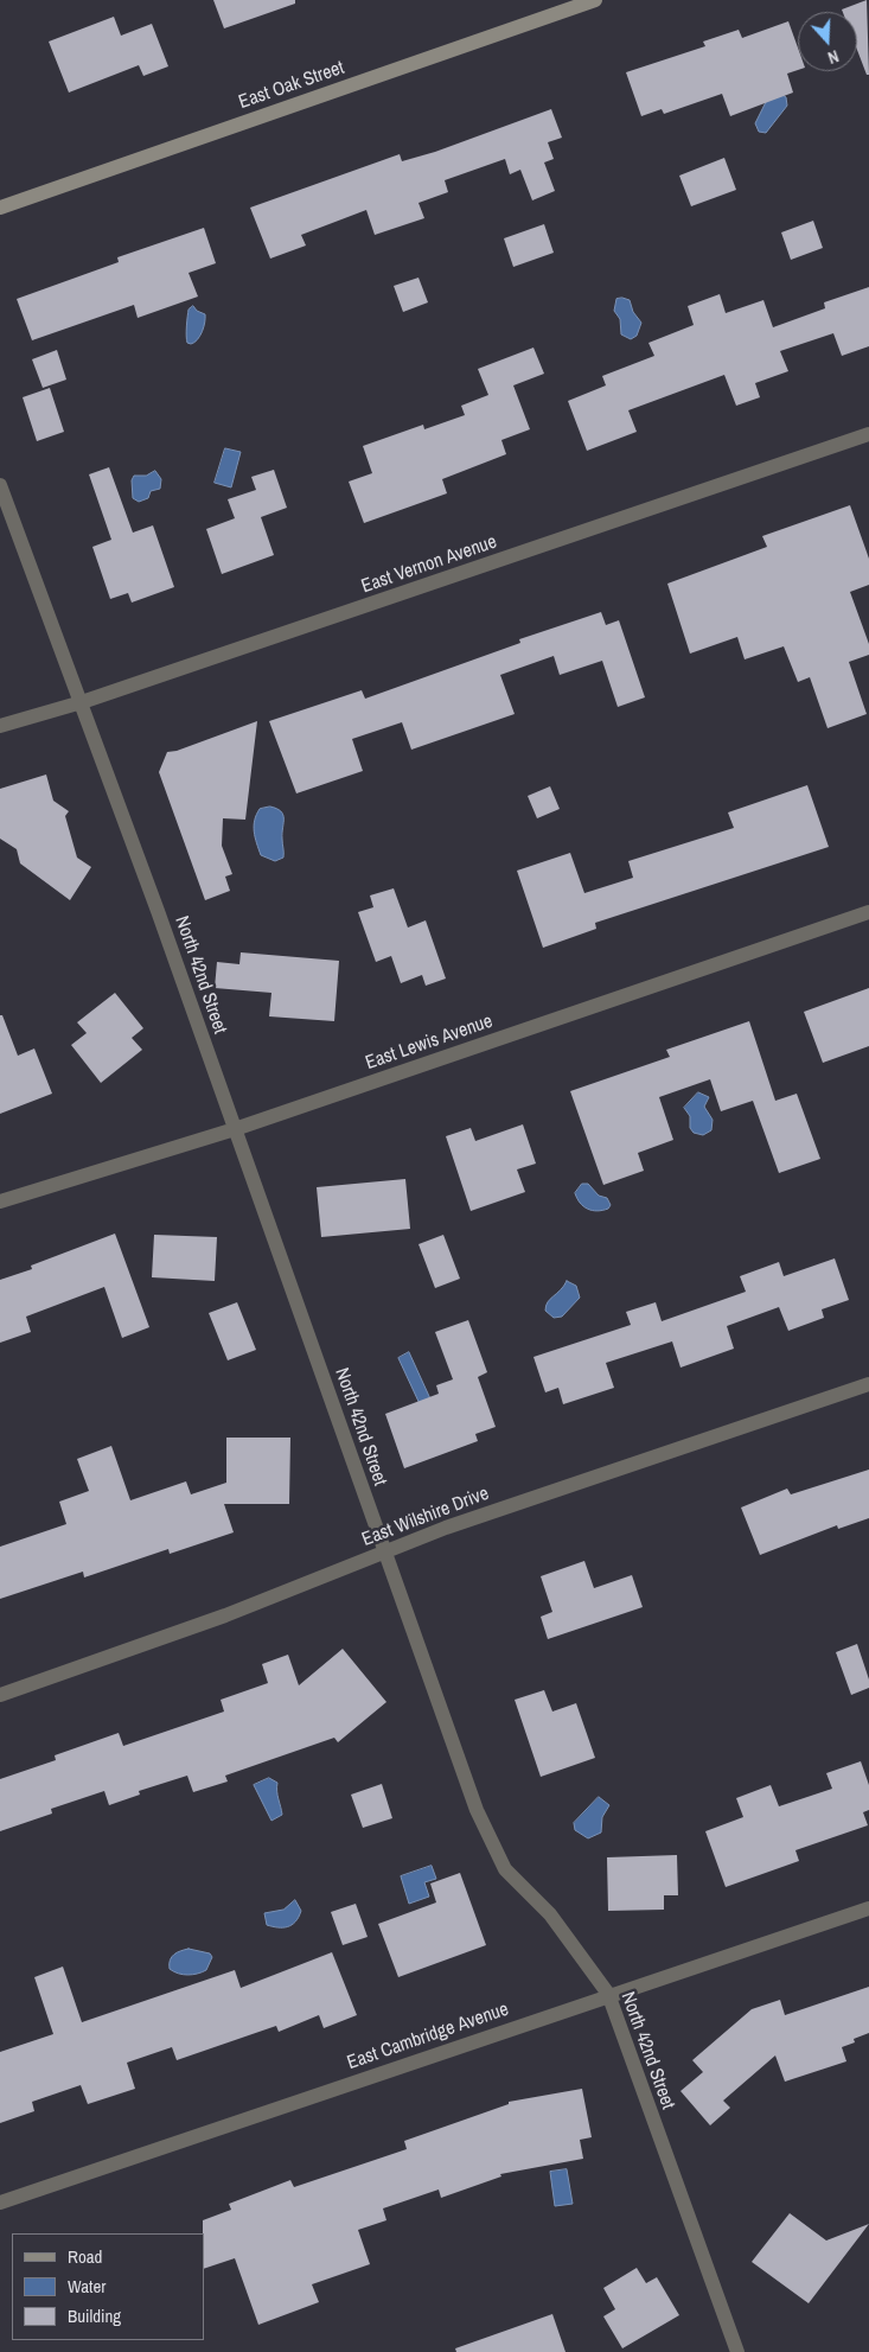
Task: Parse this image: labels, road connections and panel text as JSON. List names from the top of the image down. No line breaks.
{"streets":{"street":["East Oak Street","East Vernon Avenue","North 42nd Street","East Lewis Avenue","East Wilshire Drive","East Cambridge Avenue"]},"crossings":[["East Vernon Avenue","North 42nd Street"],["North 42nd Street","East Lewis Avenue"],["North 42nd Street","East Wilshire Drive"],["North 42nd Street","East Cambridge Avenue"]],"legend":["Road","Water","Building"],"north":"bottom"}
